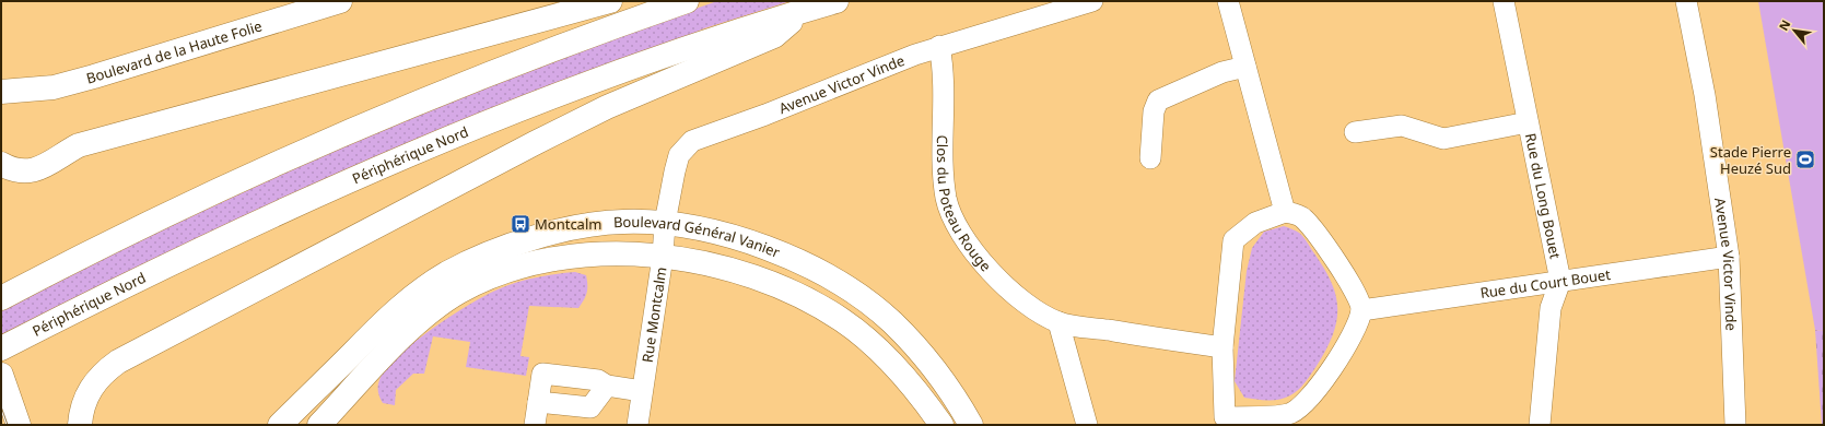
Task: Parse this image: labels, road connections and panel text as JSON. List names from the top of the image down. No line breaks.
{"streets":{"main road":["Boulevard de la Haute Folie","Périphérique Nord","Boulevard Général Vanier"],"street":["Avenue Victor Vinde","Rue du Long Bouet","Clos du Poteau Rouge","Rue du Court Bouet","Rue Montcalm"]},"crossings":[["Avenue Victor Vinde","Clos du Poteau Rouge"],["Avenue Victor Vinde","Boulevard Général Vanier"],["Avenue Victor Vinde","Rue du Court Bouet"],["Avenue Victor Vinde","Rue Montcalm"],["Rue du Long Bouet","Rue du Court Bouet"],["Boulevard Général Vanier","Rue Montcalm"]],"places":{"sports":["Stade Pierre Heuzé Sud"],"bus stop":["Montcalm"]},"north":"top left"}
